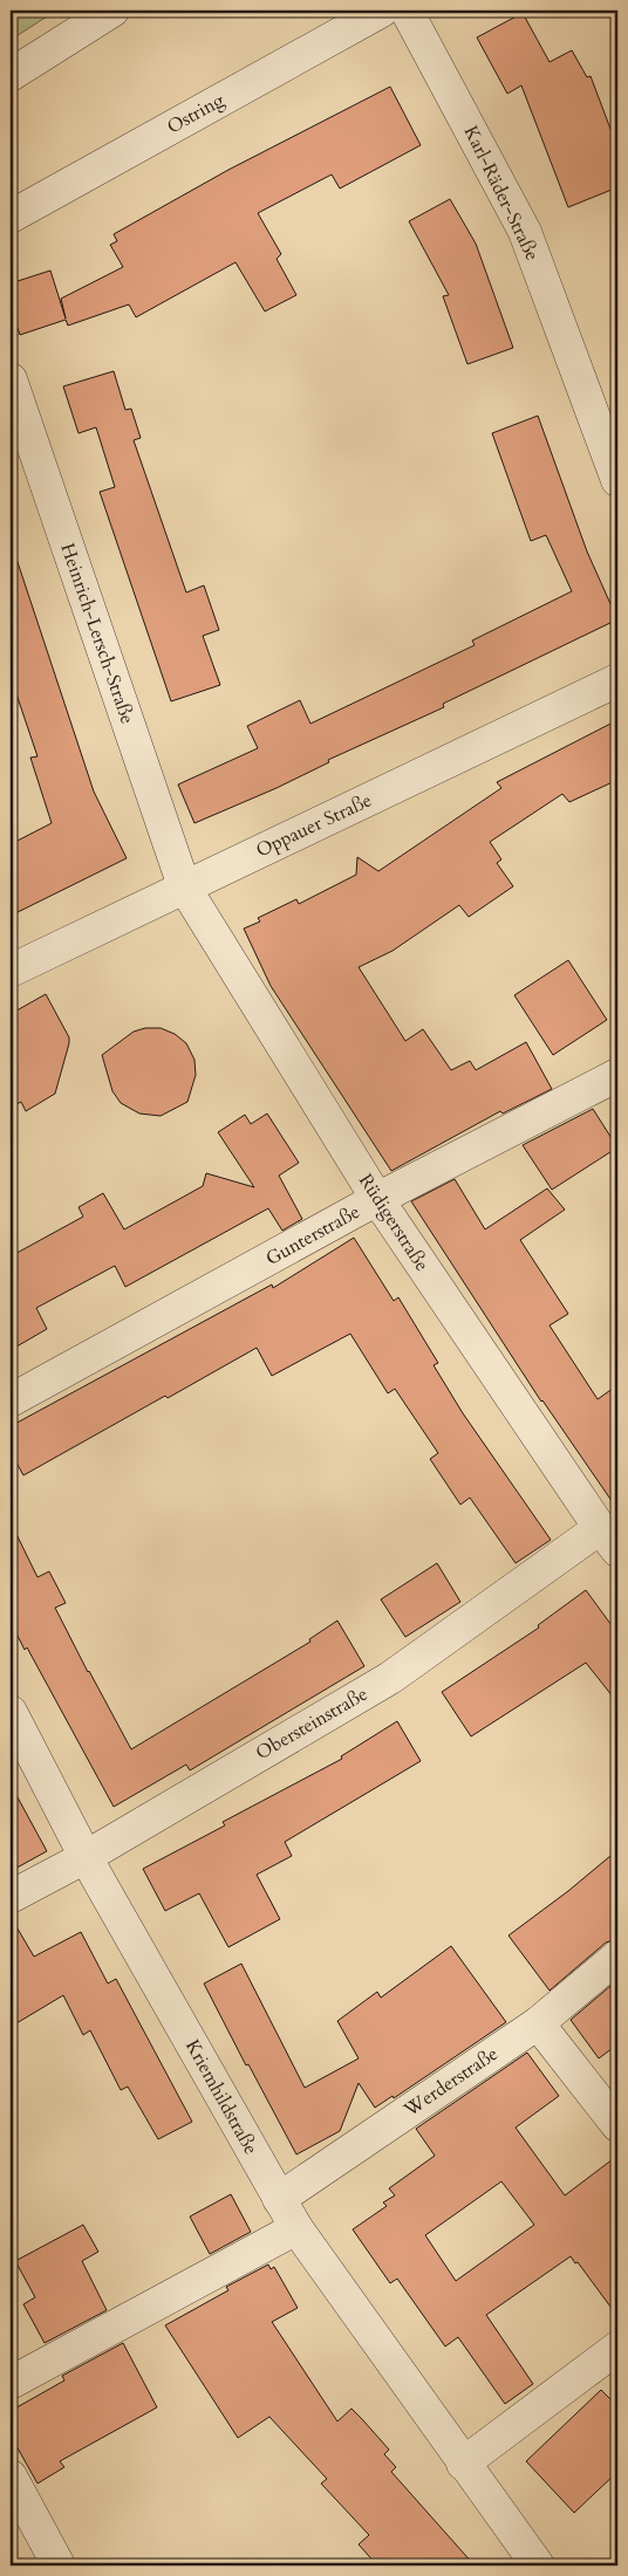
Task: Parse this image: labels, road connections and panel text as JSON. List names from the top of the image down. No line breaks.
{"streets":{"street":["Ostring","Karl-Räder-Straße","Heinrich-Lersch-Straße","Oppauer Straße","Rüdigerstraße","Gunterstraße","Obersteinstraße","Werderstraße","Kriemhildstraße"]},"crossings":[["Heinrich-Lersch-Straße","Oppauer Straße"],["Heinrich-Lersch-Straße","Rüdigerstraße"],["Oppauer Straße","Rüdigerstraße"],["Rüdigerstraße","Gunterstraße"],["Rüdigerstraße","Obersteinstraße"],["Obersteinstraße","Kriemhildstraße"],["Werderstraße","Kriemhildstraße"]]}
